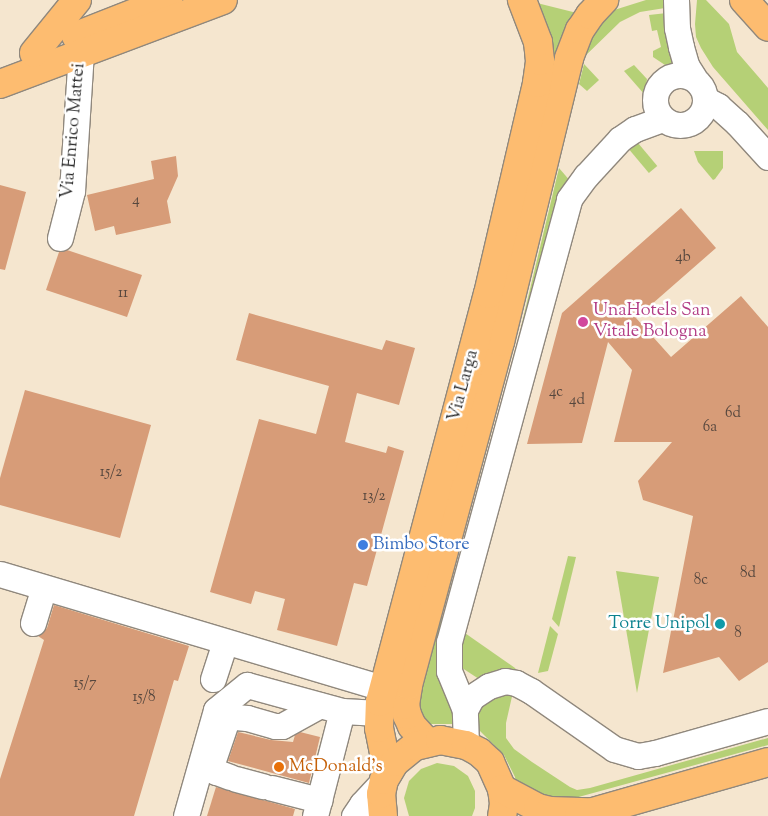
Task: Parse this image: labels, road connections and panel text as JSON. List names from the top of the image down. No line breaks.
{"streets":{"main road":["Via Enrico Mattei","Via Larga"]},"places":["UnaHotels San Vitale Bologna","Bimbo Store","Torre Unipol","McDonald's"],"house_numbers":["4","4b","11","4c","4d","6d","6a","15/2","13/2","8d","8c","8","15/7","15/8"]}
